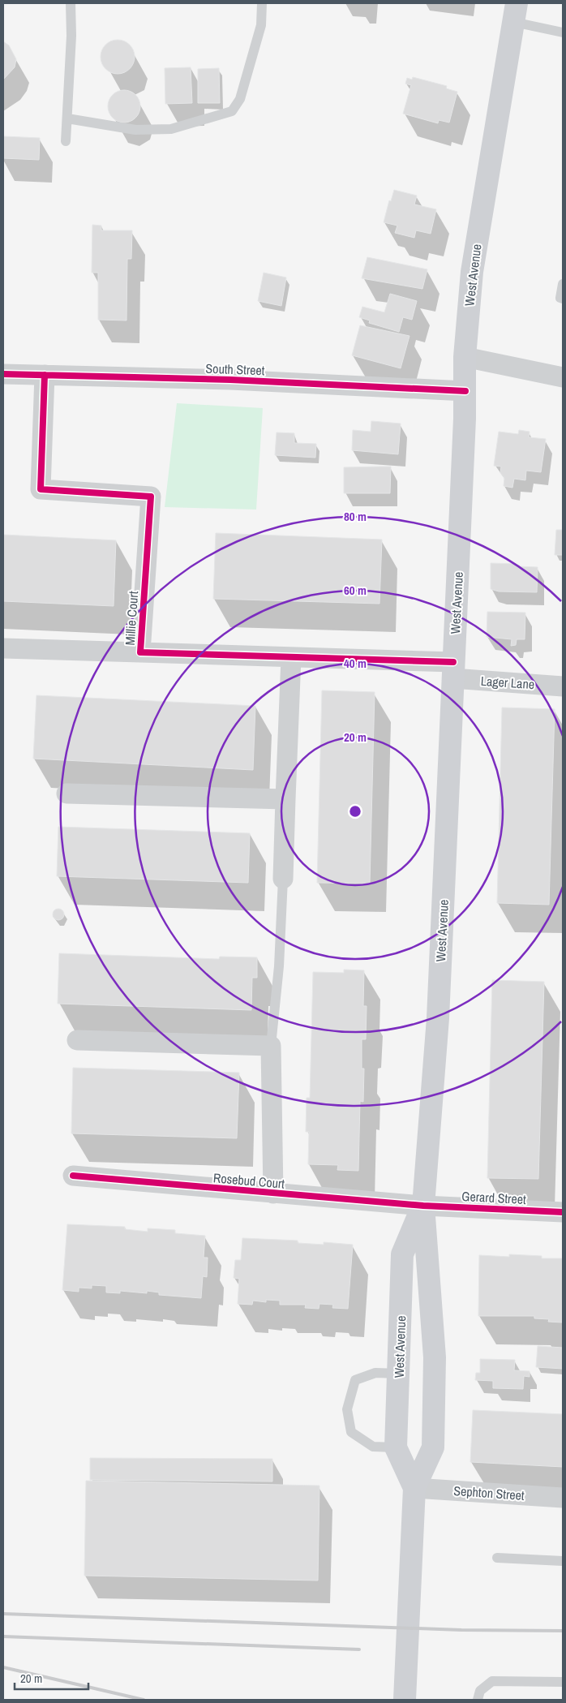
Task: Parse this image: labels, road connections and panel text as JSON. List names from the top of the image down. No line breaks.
{"streets":{"main road":["West Avenue"],"street":["South Street","Millie Court","Lager Lane","Rosebud Court","Gerard Street","Sephton Street"]},"crossings":[["West Avenue","South Street"],["West Avenue","Millie Court"],["West Avenue","Lager Lane"],["West Avenue","Rosebud Court"],["West Avenue","Gerard Street"],["West Avenue","Sephton Street"],["South Street","Millie Court"],["Millie Court","Lager Lane"],["Rosebud Court","Gerard Street"]],"scale_bar":"20 m","rings":["80 m","60 m","40 m","20 m"]}
